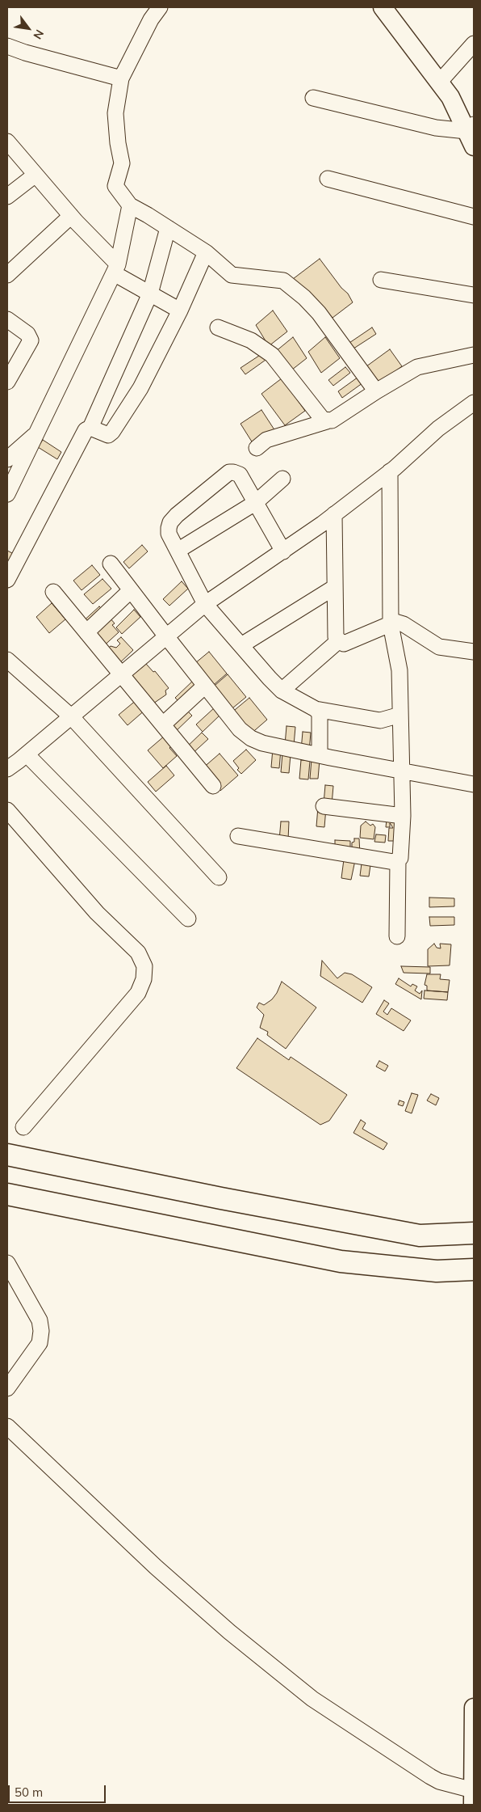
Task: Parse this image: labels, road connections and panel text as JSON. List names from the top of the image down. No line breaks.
{"scale_bar":"50 m","north":"bottom right"}
